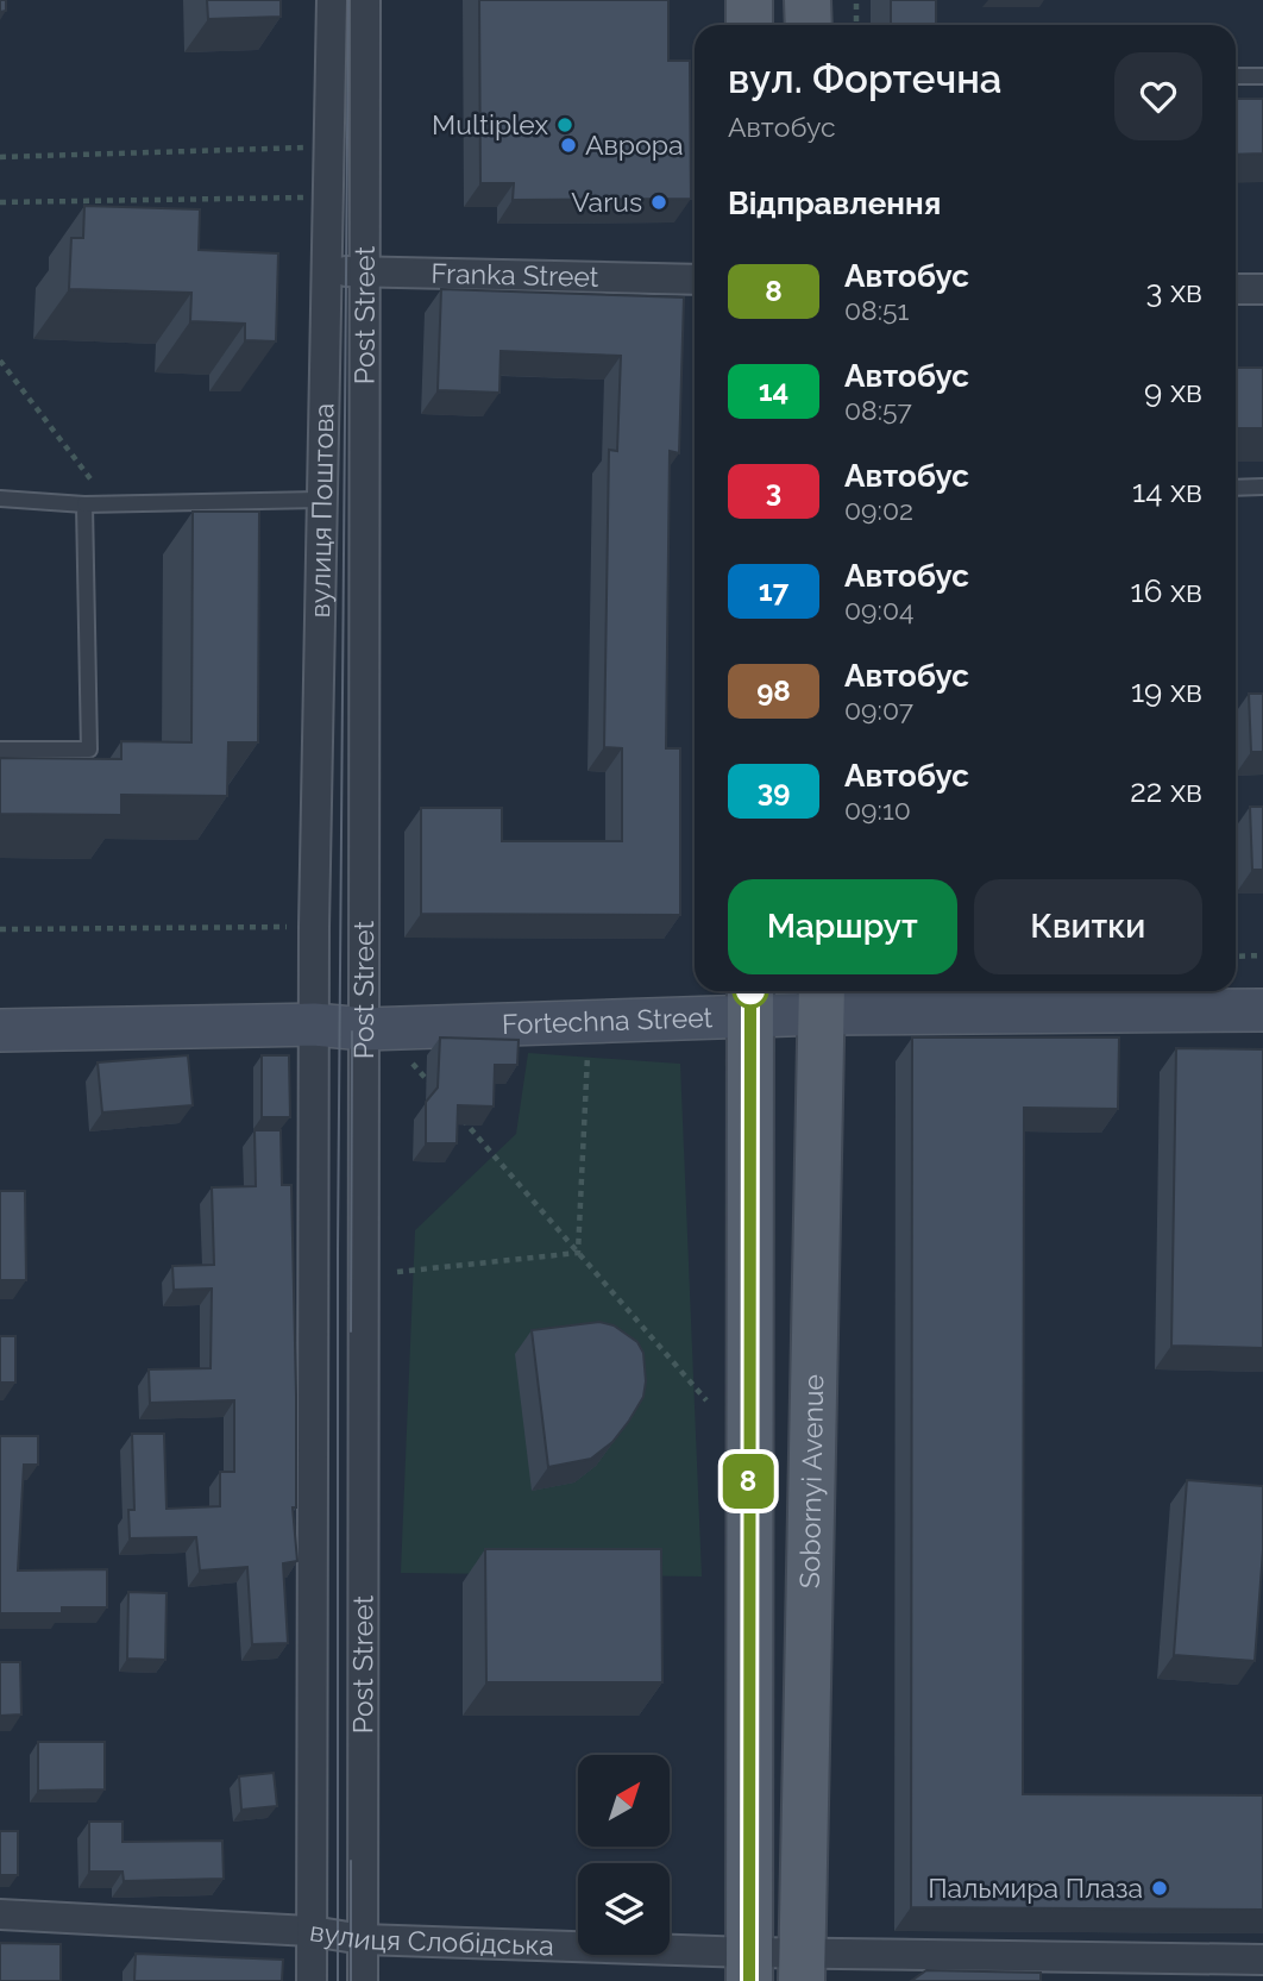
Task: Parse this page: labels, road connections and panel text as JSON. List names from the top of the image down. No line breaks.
{"streets":{"main road":["Fortechna Street","Sobornyi Avenue"],"street":["Franka Street","Post Street","вулиця Поштова","вулиця Слобідська"]},"crossings":[["Franka Street","Post Street"],["Franka Street","вулиця Поштова"],["Post Street","вулиця Поштова"],["Post Street","Fortechna Street"],["Post Street","вулиця Слобідська"],["вулиця Поштова","Fortechna Street"],["Fortechna Street","Sobornyi Avenue"],["Sobornyi Avenue","вулиця Слобідська"]],"places":["Multiplex","Аврора","Varus","Пальмира Плаза"],"lines":["bus line 8"],"north":"top right","page":{"on_map":"8","heading":[["вул. Фортечна","Автобус"],"Відправлення"],"list":[{"mark":"8","name":"Автобус","note":"08:51","value":"3 хв"},{"mark":"14","name":"Автобус","note":"08:57","value":"9 хв"},{"mark":"3","name":"Автобус","note":"09:02","value":"14 хв"},{"mark":"17","name":"Автобус","note":"09:04","value":"16 хв"},{"mark":"98","name":"Автобус","note":"09:07","value":"19 хв"},{"mark":"39","name":"Автобус","note":"09:10","value":"22 хв"}],"buttons":["Маршрут","Квитки"]}}
